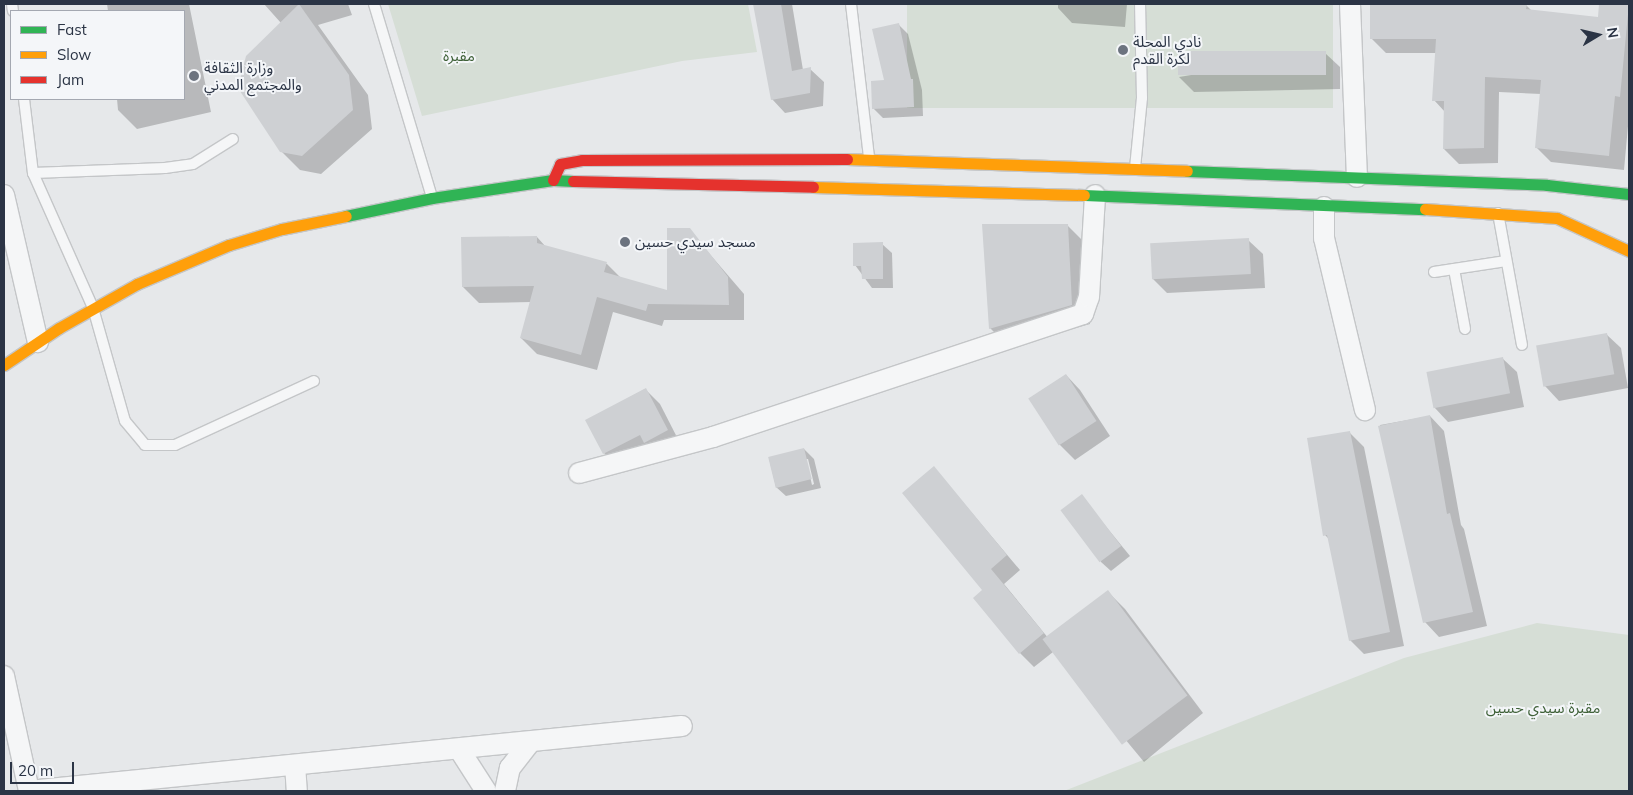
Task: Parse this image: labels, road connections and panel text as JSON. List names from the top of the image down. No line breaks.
{"parks":["مقبرة","مقبرة سيدي حسين"],"places":["نادي المحلة لكرة القدم","وزارة الثقافة والمجتمع المدني","مسجد سيدي حسين"],"legend":["Fast","Slow","Jam"],"scale_bar":"20 m","north":"right"}
